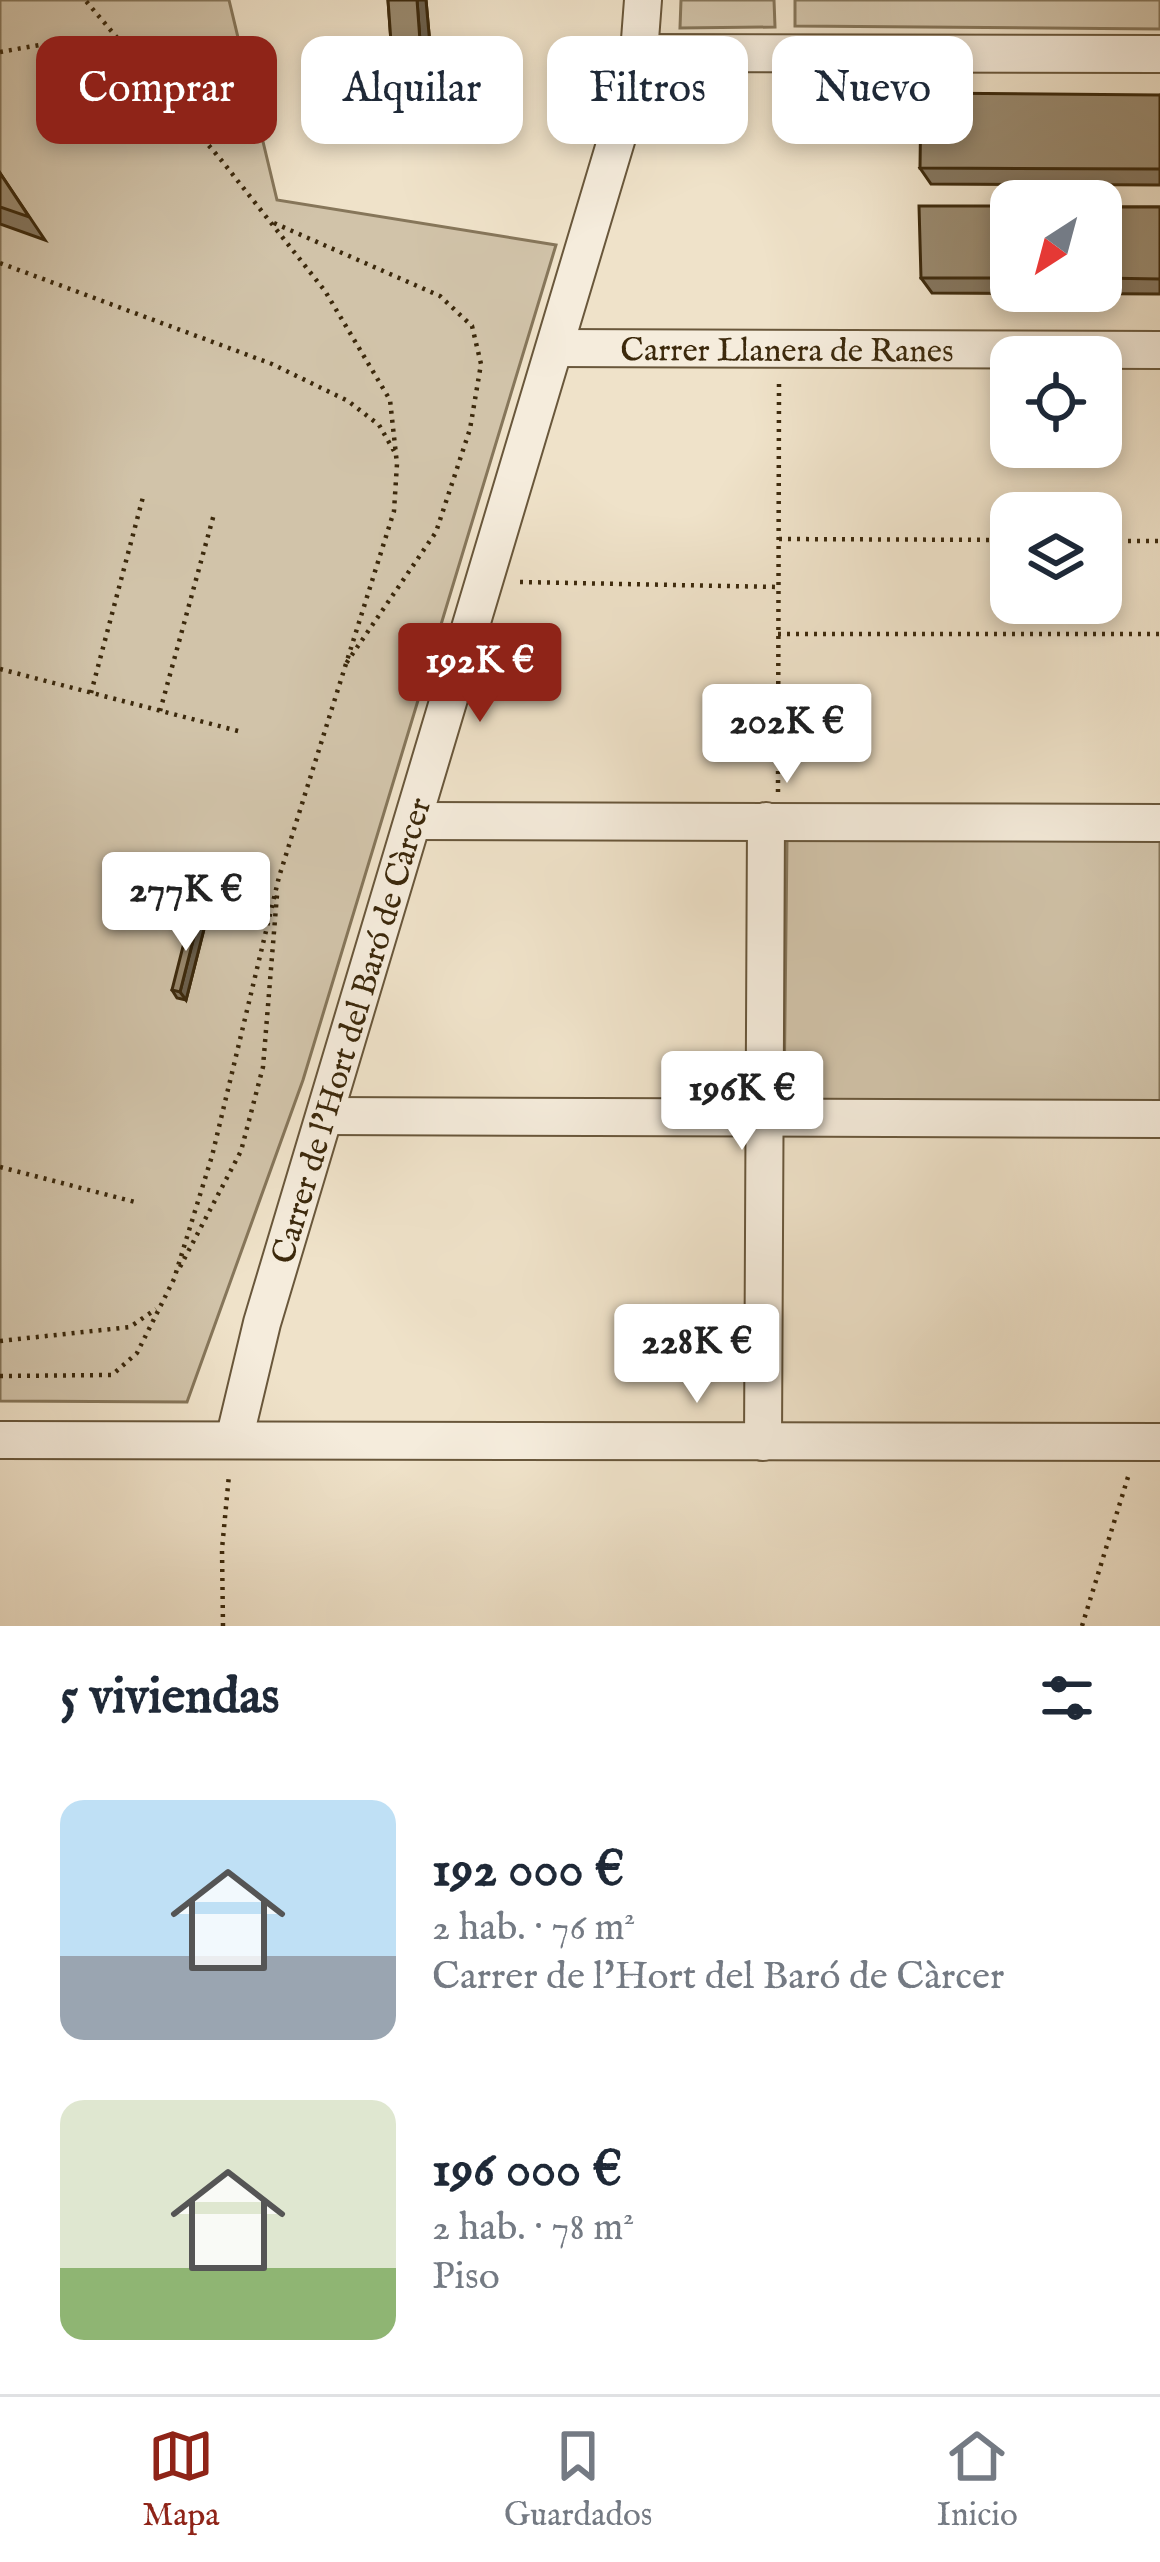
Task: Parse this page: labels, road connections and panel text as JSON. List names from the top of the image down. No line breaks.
{"streets":{"street":["Carrer Llanera de Ranes","Carrer de l'Hort del Baró de Càrcer"]},"crossings":[["Carrer Llanera de Ranes","Carrer de l'Hort del Baró de Càrcer"]],"north":"bottom left","page":{"chip":["Comprar","Alquilar","Filtros","Nuevo"],"price":["192K €","202K €","277K €","196K €","228K €"],"heading":"5 viviendas","list":[{"name":"192 000 €","note":"2 hab. · 76 m² · Carrer de l'Hort del Baró de Càrcer"},{"name":"196 000 €","note":"2 hab. · 78 m² · Piso"}],"tabs":["Mapa","Guardados","Inicio"]}}
